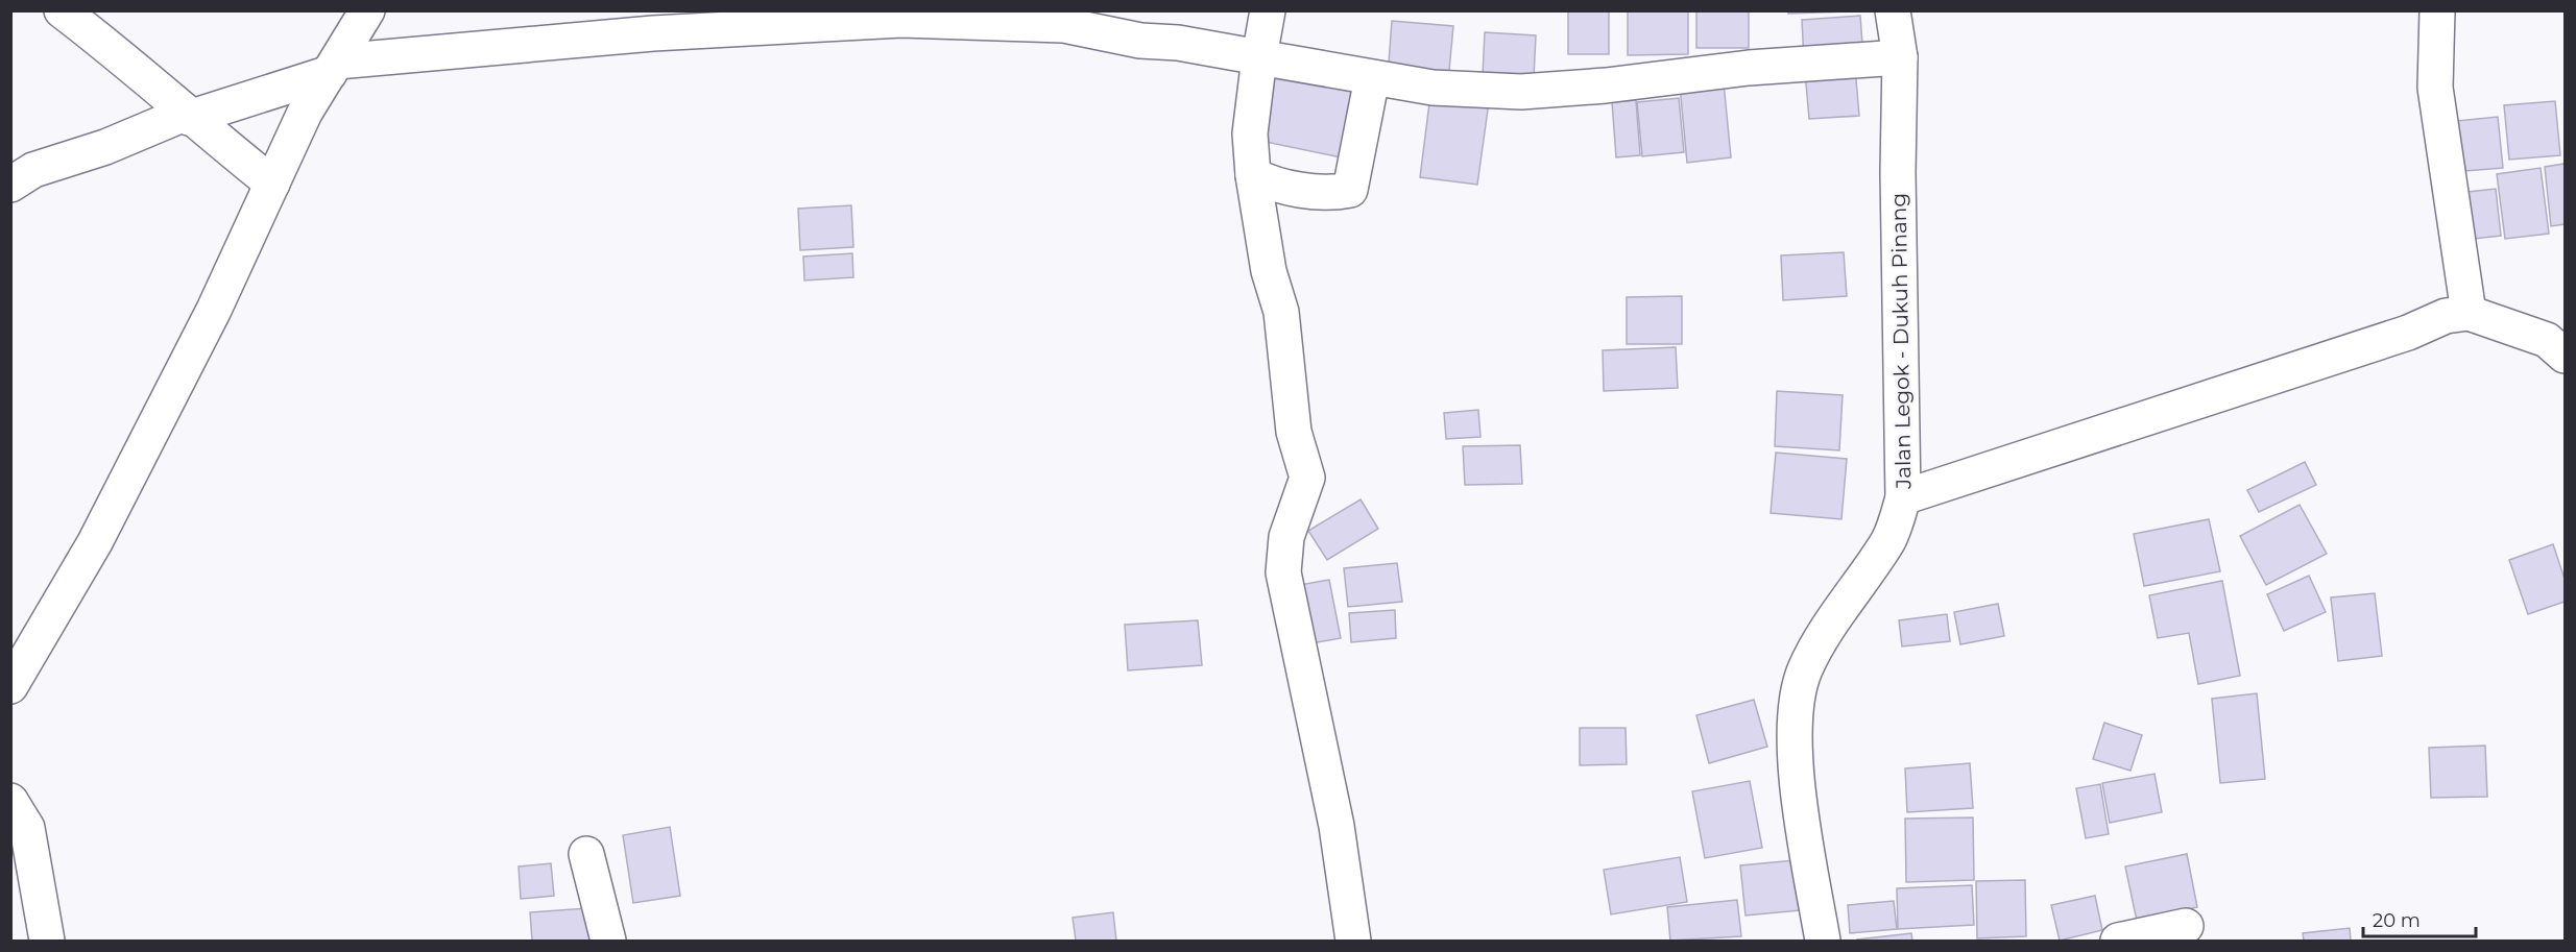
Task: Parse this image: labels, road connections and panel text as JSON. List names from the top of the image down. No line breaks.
{"streets":{"street":["Jalan Legok - Dukuh Pinang"]},"scale_bar":"20 m"}
